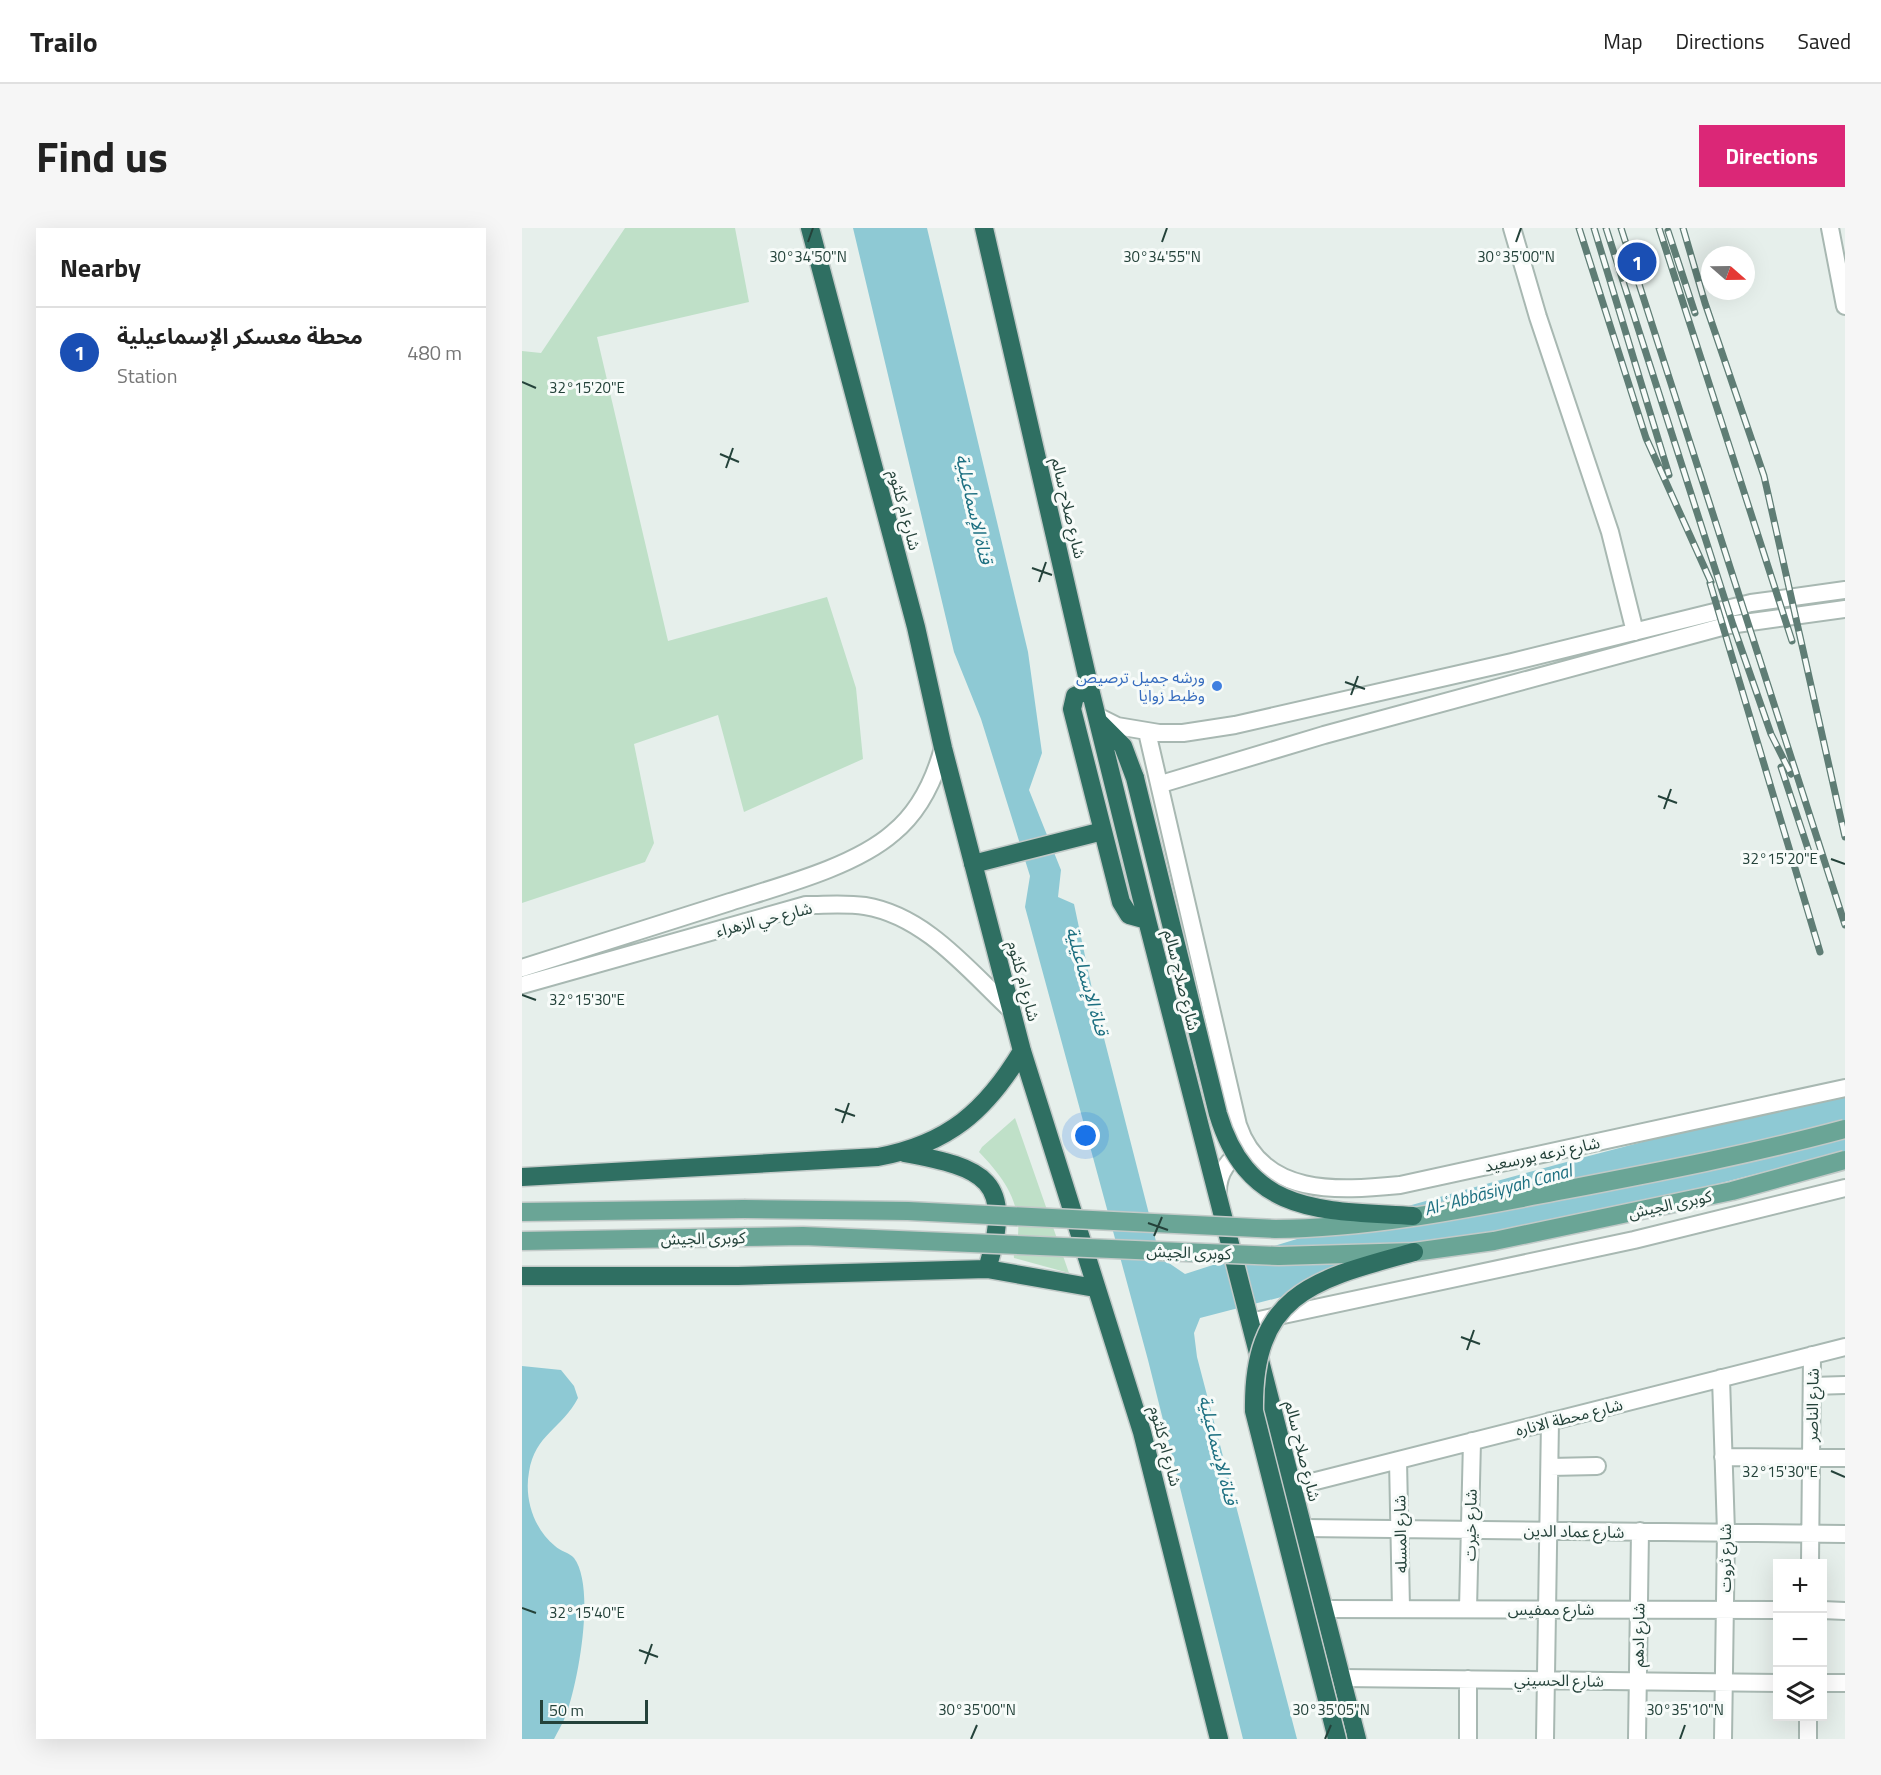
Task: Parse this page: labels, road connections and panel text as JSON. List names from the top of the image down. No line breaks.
{"streets":{"highway":["شارع صلاح سالم","شارع ام كلثوم"],"main road":["كوبرى الجيش"],"street":["شارع حي الزهراء","شارع ترعه بورسعيد","شارع الناصر","شارع محطة الاناره","شارع خيرت","شارع عماد الدين","شارع المسله","شارع ثروت","شارع ممفيس","شارع ادهم","شارع الحسيني"]},"crossings":[["شارع صلاح سالم","شارع محطة الاناره"],["شارع صلاح سالم","شارع عماد الدين"],["شارع صلاح سالم","شارع ممفيس"],["شارع صلاح سالم","شارع الحسيني"],["شارع ام كلثوم","شارع حي الزهراء"],["شارع الناصر","شارع محطة الاناره"],["شارع الناصر","شارع عماد الدين"],["شارع محطة الاناره","شارع خيرت"],["شارع محطة الاناره","شارع المسله"],["شارع محطة الاناره","شارع ثروت"],["شارع خيرت","شارع عماد الدين"],["شارع خيرت","شارع ممفيس"],["شارع عماد الدين","شارع المسله"],["شارع عماد الدين","شارع ثروت"],["شارع عماد الدين","شارع ادهم"],["شارع المسله","شارع ممفيس"],["شارع ثروت","شارع ممفيس"],["شارع ثروت","شارع الحسيني"],["شارع ممفيس","شارع ادهم"],["شارع ادهم","شارع الحسيني"]],"water":["قناة الإسماعيلية","Al-ʿAbbāsiyyah Canal"],"places":["ورشه جميل ترصيص وظبط زوايا"],"scale_bar":"50 m","north":"right","page":{"header":"Trailo","nav":["Map","Directions","Saved"],"title":"Find us","buttons":"Directions","heading":"Nearby","pins":"1","list":[{"mark":"1","name":"محطة معسكر الإسماعيلية","note":"Station","value":"480 m"}],"map_buttons":["+","−"],"scale":"50 m"},"coordinates":["30°34'50\"N","30°34'55\"N","30°35'00\"N","32°15'20\"E","32°15'30\"E","32°15'40\"E","30°35'05\"N","30°35'10\"N"]}
